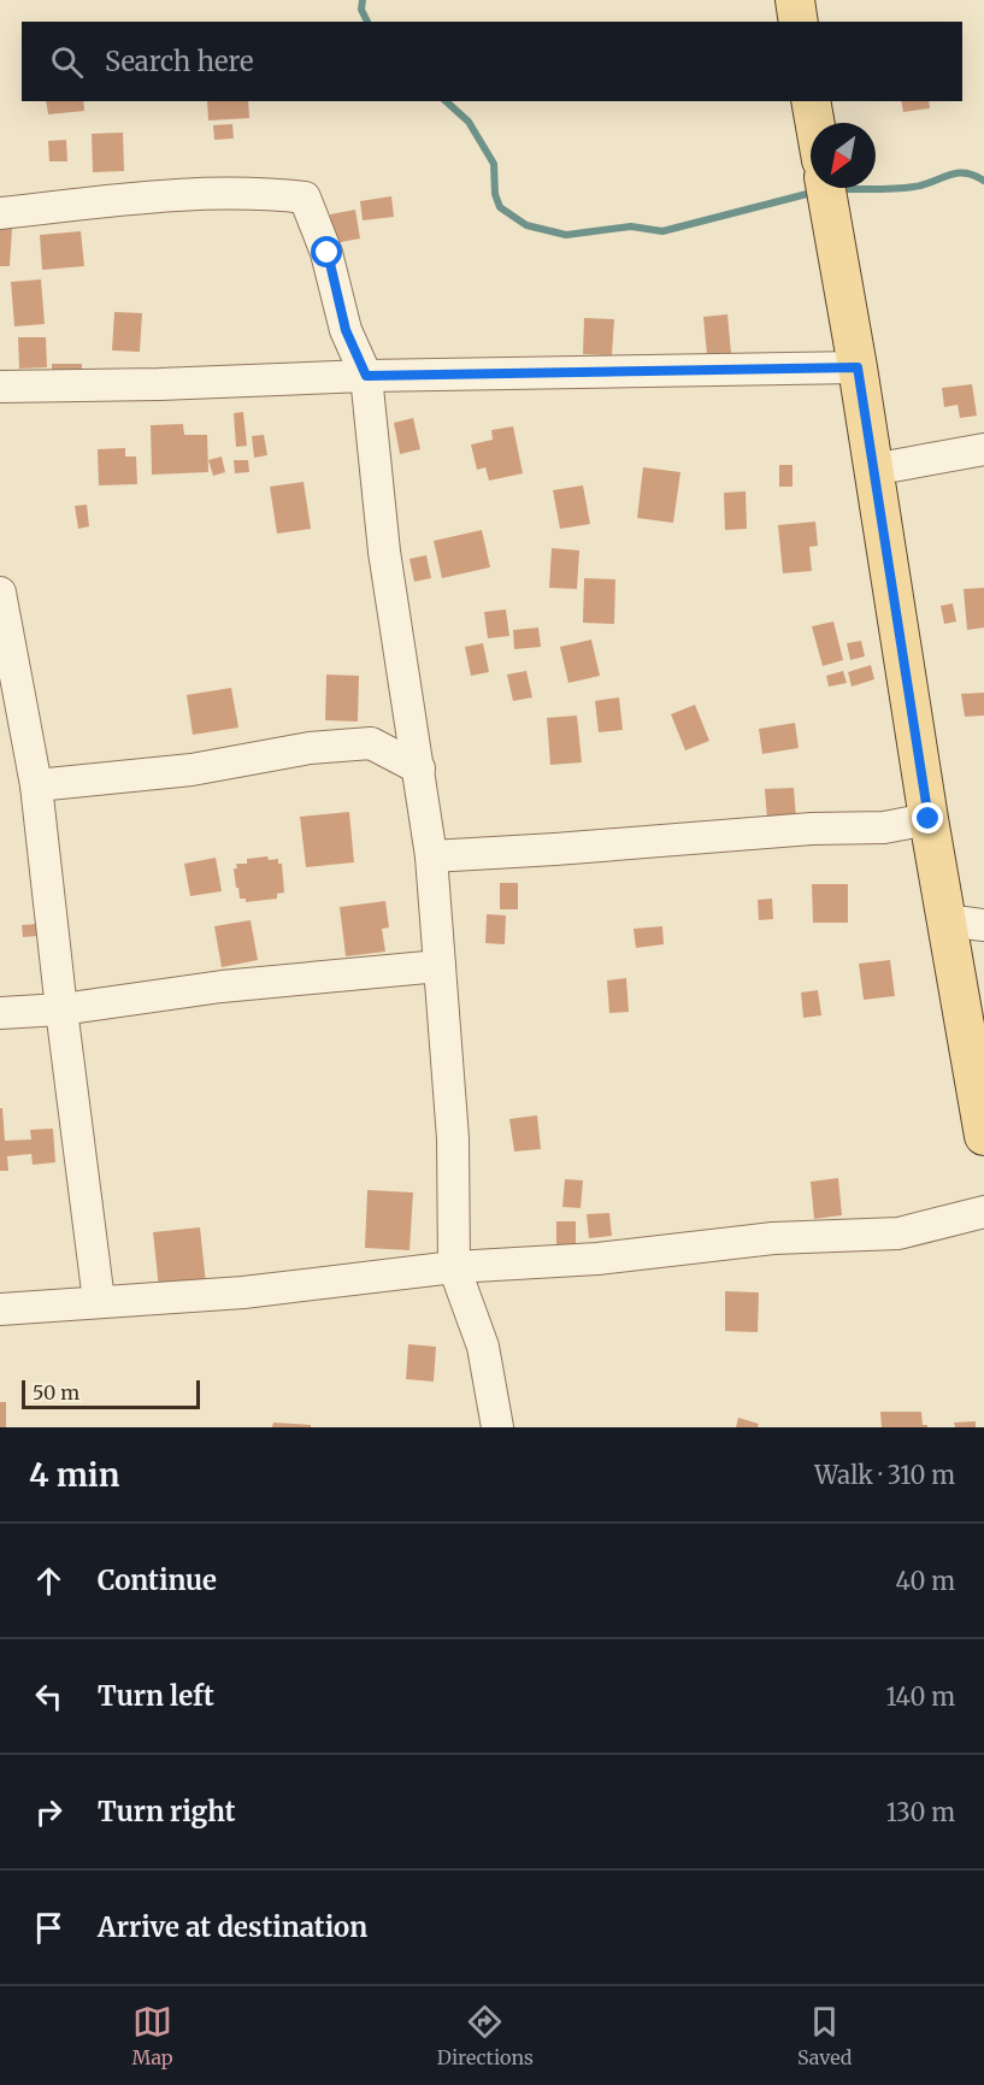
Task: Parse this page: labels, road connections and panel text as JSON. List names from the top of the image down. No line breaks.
{"scale_bar":"50 m","north":"bottom left","page":{"search":"Search here","scale":"50 m","heading":["4 min","Walk · 310 m"],"list":[["Continue","40 m"],["Turn left","140 m"],["Turn right","130 m"],"Arrive at destination"],"nav":["Map","Directions","Saved"]}}
